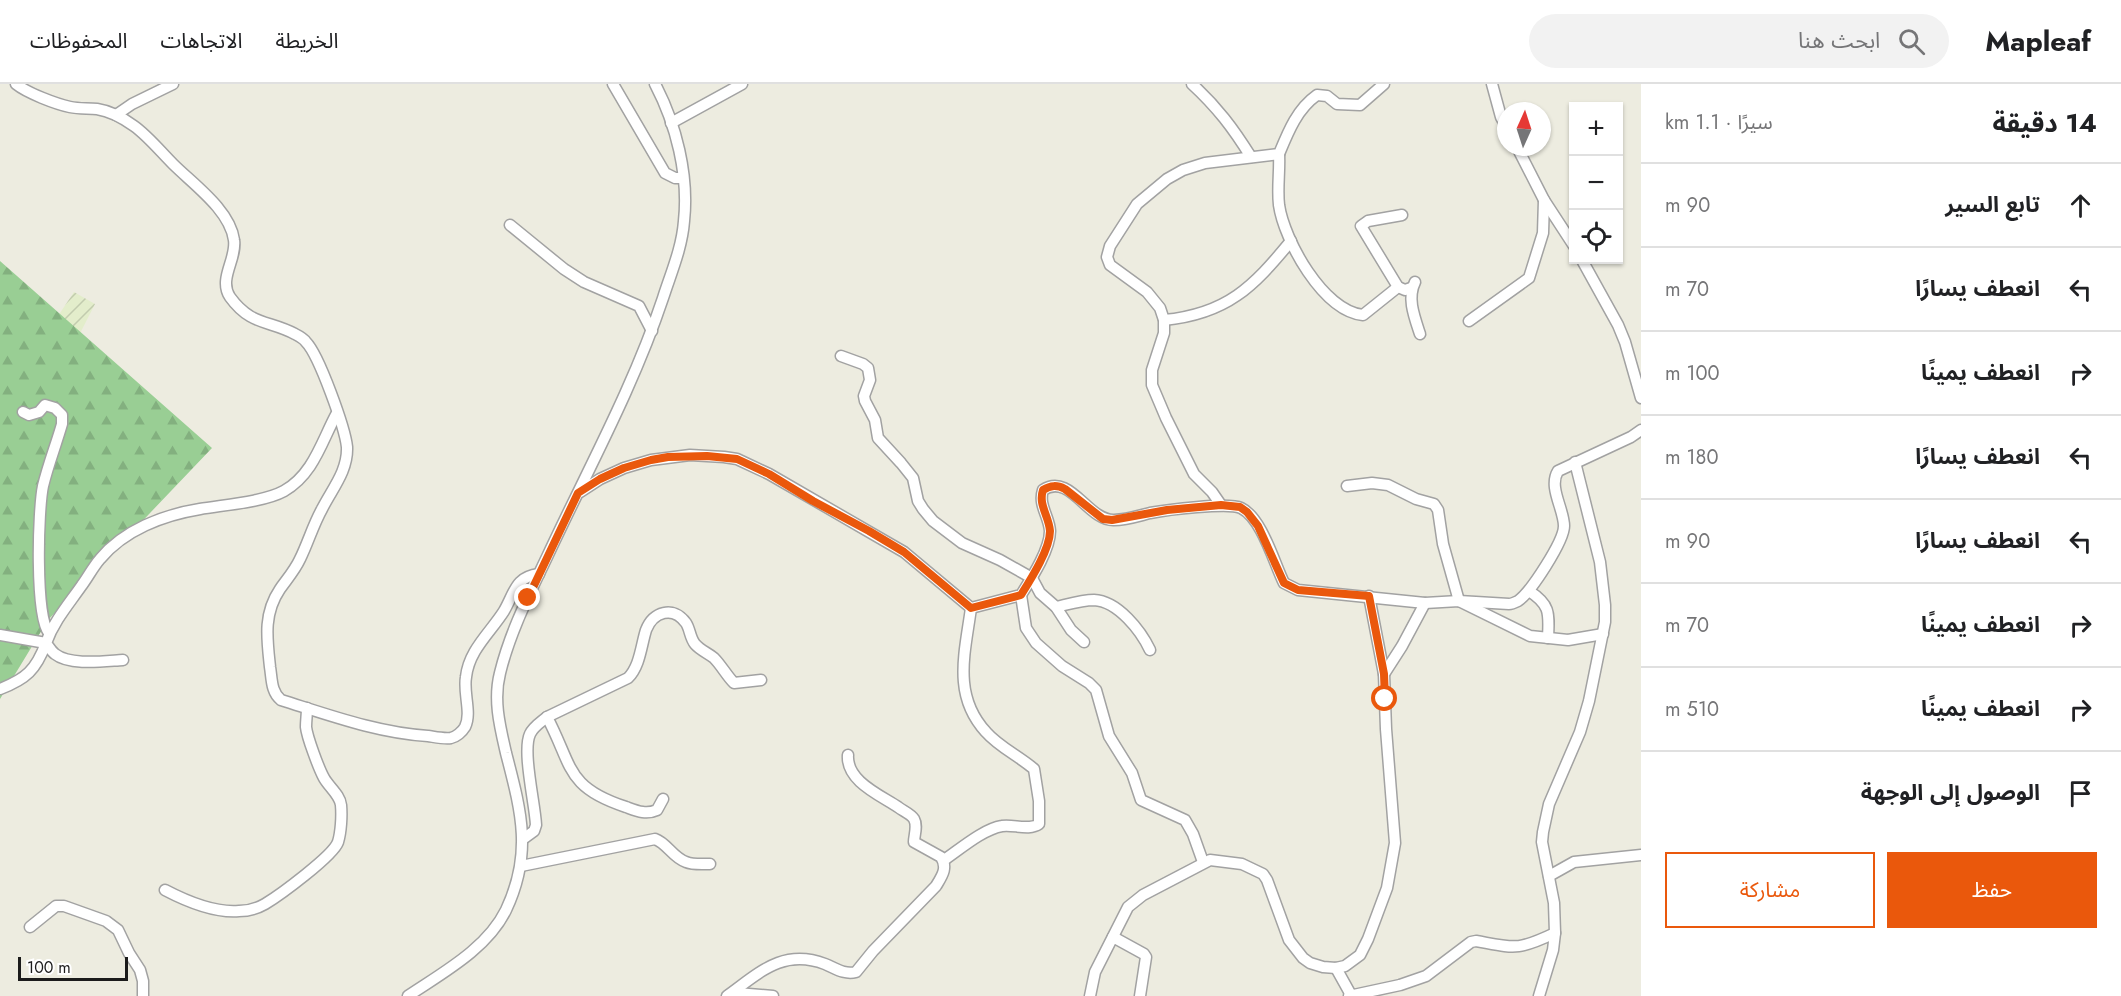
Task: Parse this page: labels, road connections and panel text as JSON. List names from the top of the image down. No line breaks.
{"scale_bar":"100 m","north":"top","page":{"header":"Mapleaf","search":"ابحث هنا","nav":["الخريطة","الاتجاهات","المحفوظات"],"heading":["14 دقيقة","سيرًا · 1.1 km"],"map_buttons":["+","−"],"list":[["تابع السير","90 m"],["انعطف يسارًا","70 m"],["انعطف يمينًا","100 m"],["انعطف يسارًا","180 m"],["انعطف يسارًا","90 m"],["انعطف يمينًا","70 m"],["انعطف يمينًا","510 m"],"الوصول إلى الوجهة"],"buttons":["حفظ","مشاركة"],"scale":"100 m"}}
